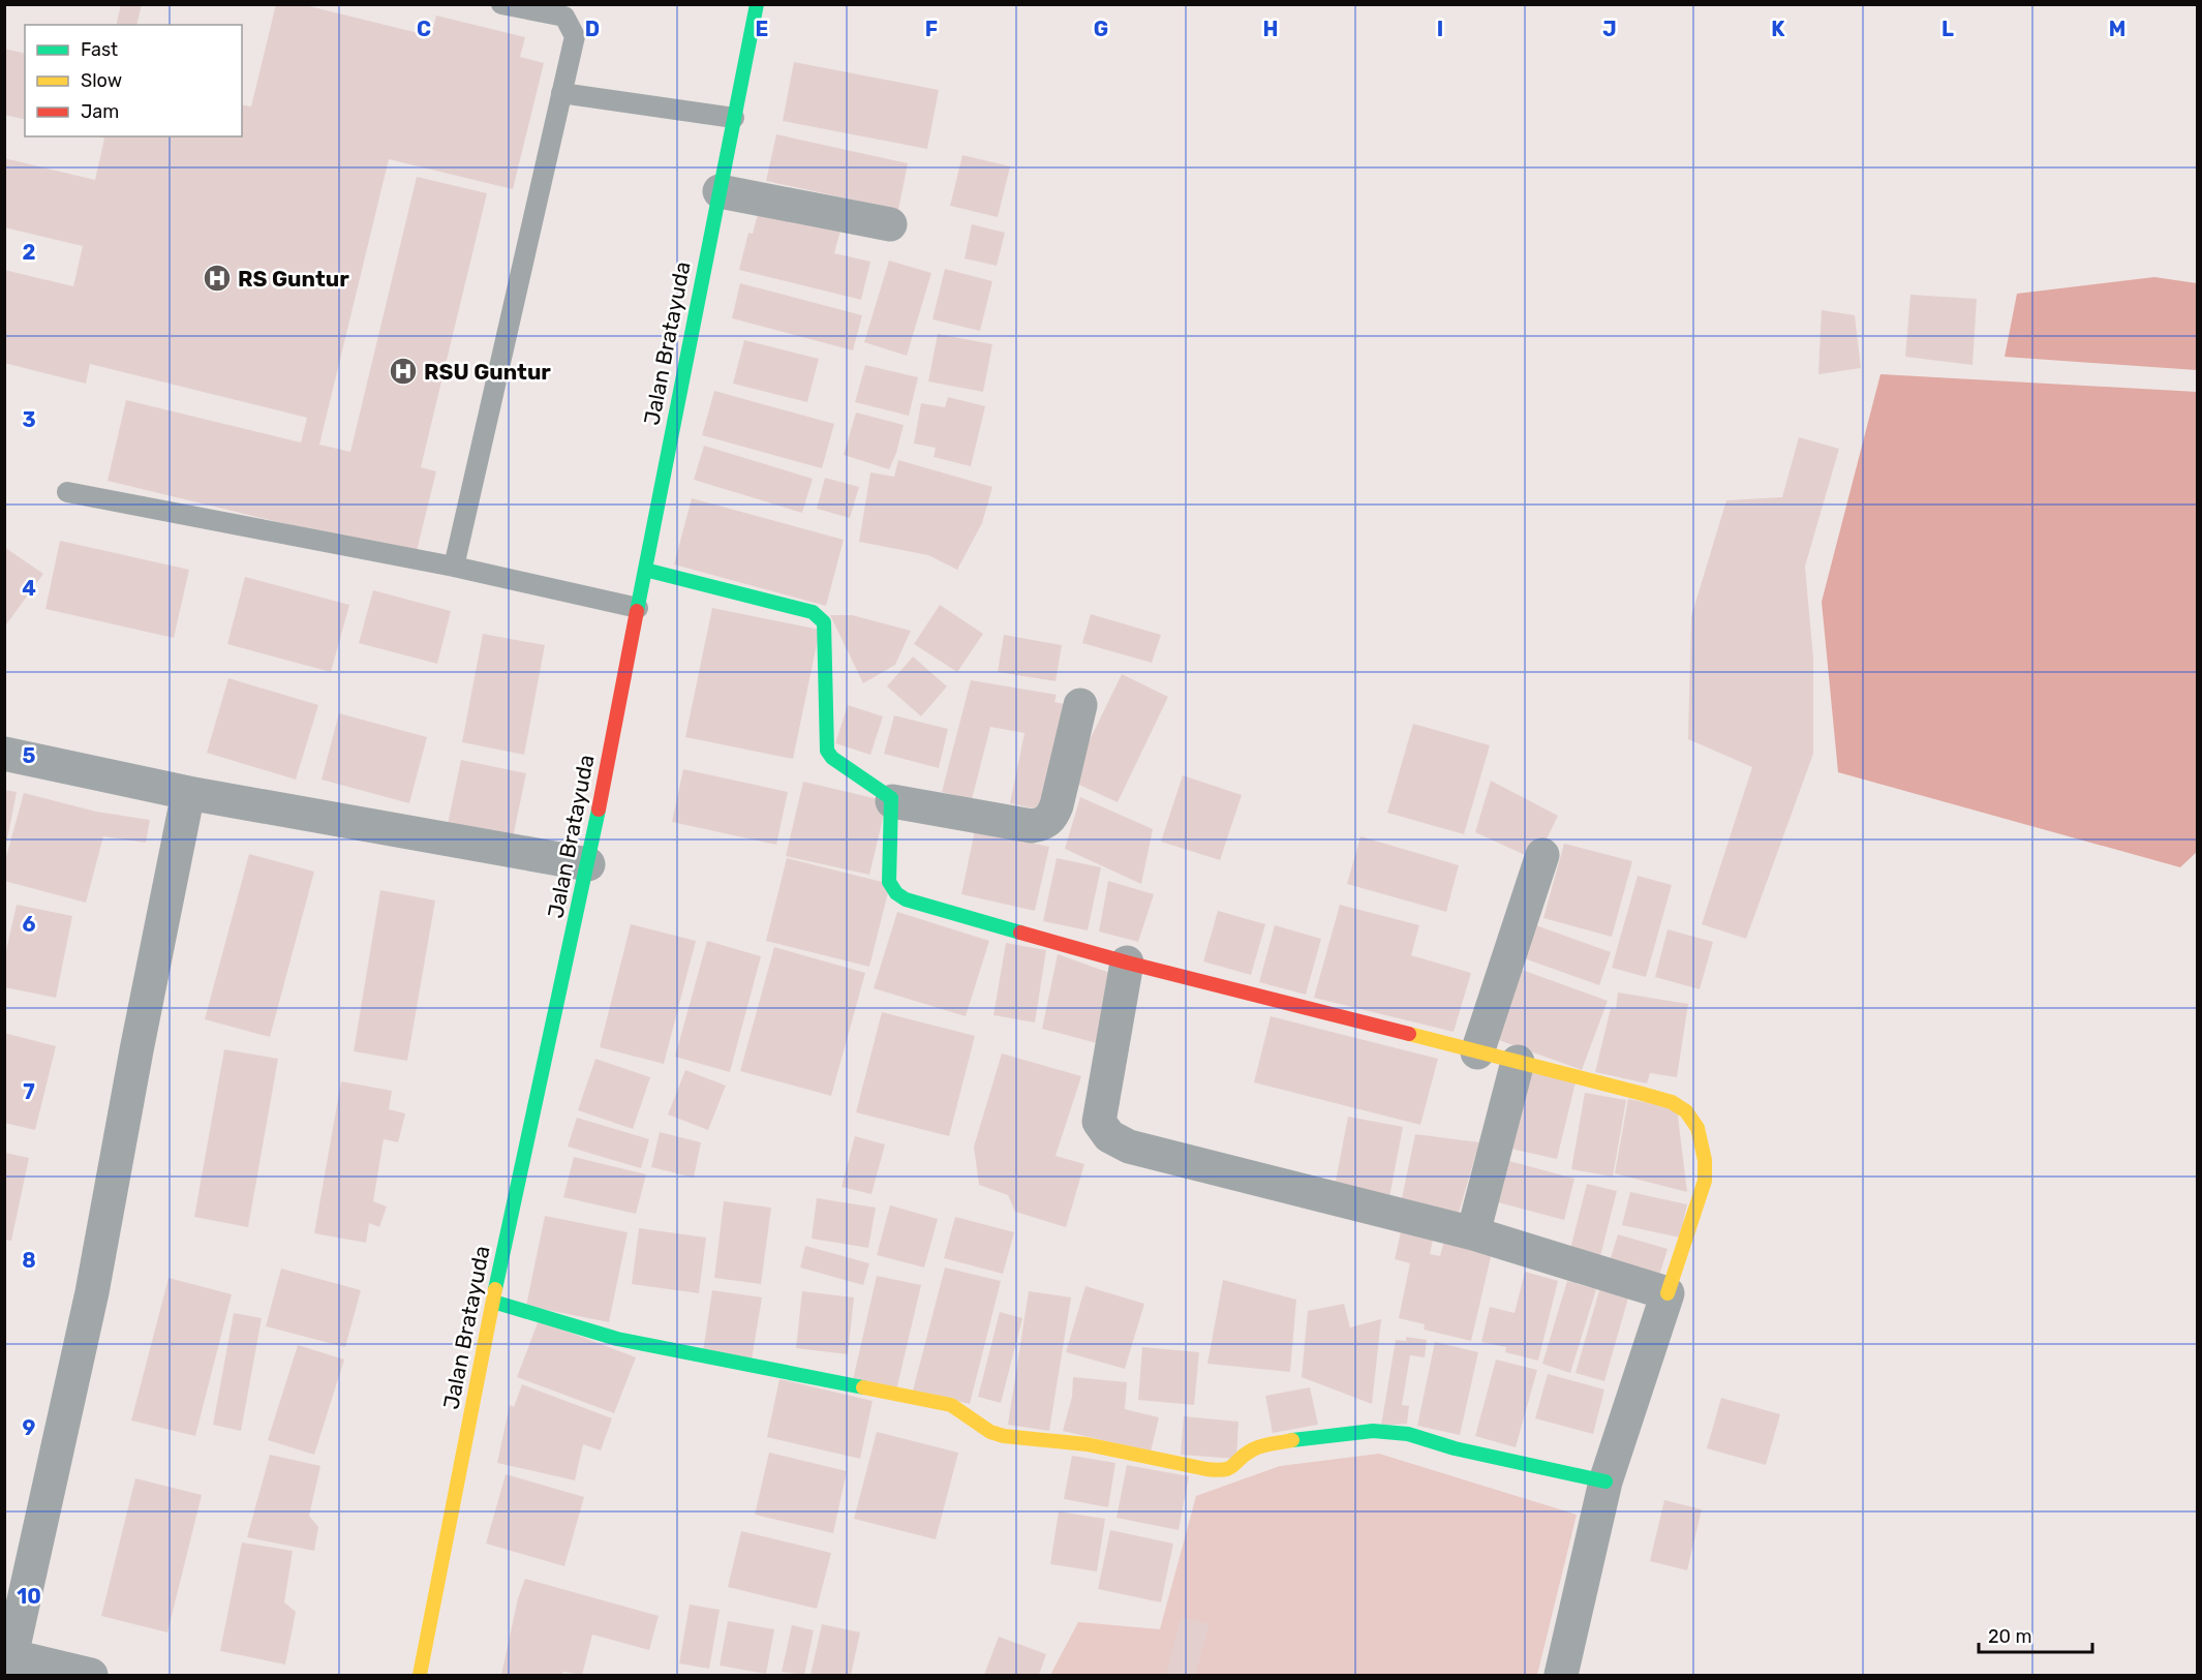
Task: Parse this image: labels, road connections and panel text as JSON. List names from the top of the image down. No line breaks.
{"streets":{"street":["Jalan Bratayuda"]},"places":{"hospital":["RS Guntur","RSU Guntur"]},"legend":["Fast","Slow","Jam"],"scale_bar":"20 m","grid":{"columns":["C","D","E","F","G","H","I","J","K","L","M"],"rows":["2","3","4","5","6","7","8","9","10"]}}
